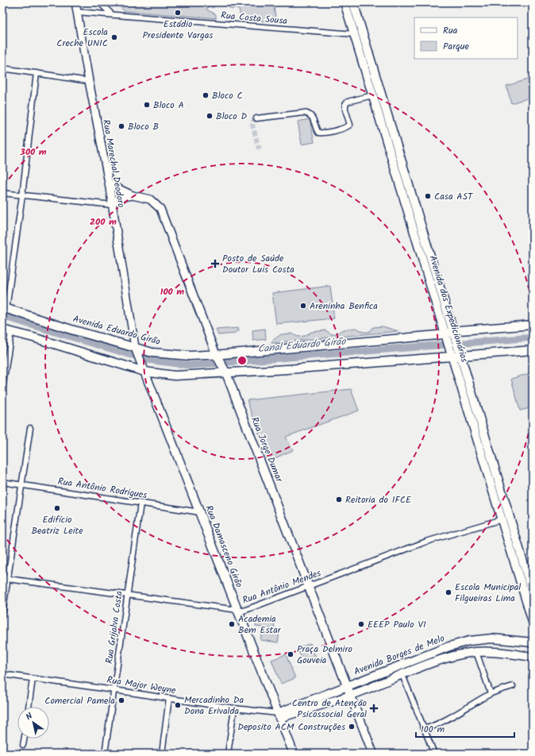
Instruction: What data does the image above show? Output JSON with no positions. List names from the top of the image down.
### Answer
{
  "streets": {
    "main road": [
      "Avenida dos Expedicionários",
      "Avenida Eduardo Girão",
      "Rua Jorge Dumar",
      "Rua Damasceno Girão",
      "Avenida Borges de Melo"
    ],
    "street": [
      "Rua Costa Sousa",
      "Rua Marechal Deodoro",
      "Rua Antônio Rodrigues",
      "Rua Antônio Mendes",
      "Rua Grijalva Costa",
      "Rua Major Weyne"
    ]
  },
  "crossings": [
    ["Rua Costa Sousa", "Rua Marechal Deodoro"],
    ["Rua Costa Sousa", "Avenida dos Expedicionários"],
    ["Rua Marechal Deodoro", "Avenida Eduardo Girão"],
    ["Rua Marechal Deodoro", "Rua Jorge Dumar"],
    ["Rua Marechal Deodoro", "Rua Damasceno Girão"],
    ["Avenida dos Expedicionários", "Avenida Eduardo Girão"],
    ["Avenida dos Expedicionários", "Rua Antônio Mendes"],
    ["Avenida Eduardo Girão", "Rua Jorge Dumar"],
    ["Avenida Eduardo Girão", "Rua Damasceno Girão"],
    ["Rua Jorge Dumar", "Rua Antônio Mendes"],
    ["Rua Jorge Dumar", "Avenida Borges de Melo"],
    ["Rua Antônio Rodrigues", "Rua Damasceno Girão"],
    ["Rua Antônio Rodrigues", "Rua Grijalva Costa"],
    ["Rua Damasceno Girão", "Rua Antônio Mendes"],
    ["Rua Damasceno Girão", "Avenida Borges de Melo"],
    ["Rua Damasceno Girão", "Rua Major Weyne"],
    ["Rua Antônio Mendes", "Rua Grijalva Costa"],
    ["Rua Grijalva Costa", "Rua Major Weyne"],
    ["Avenida Borges de Melo", "Rua Major Weyne"]
  ],
  "water": ["Canal Eduardo Girão"],
  "places": {
    "other": [
      "Estádio Presidente Vargas",
      "Escola Creche UNIC",
      "Bloco C",
      "Bloco A",
      "Bloco D",
      "Bloco B",
      "Casa AST",
      "Areninha Benfica",
      "Reitoria do IFCE",
      "Edifício Beatriz Leite",
      "Escola Municipal Filgueiras Lima",
      "Academia Bem Estar",
      "EEEP Paulo VI",
      "Praça Delmiro Gouveia",
      "Comercial Pamela",
      "Mercadinho Da Dona Erivalda",
      "Deposito ACM Construções"
    ],
    "health": ["Posto de Saúde Doutor Luis Costa", "Centro de Atenção Psicossocial Geral"]
  },
  "legend": ["Rua", "Parque"],
  "scale_bar": "100 m",
  "north": "top left",
  "rings": ["300 m", "200 m", "100 m"]
}
